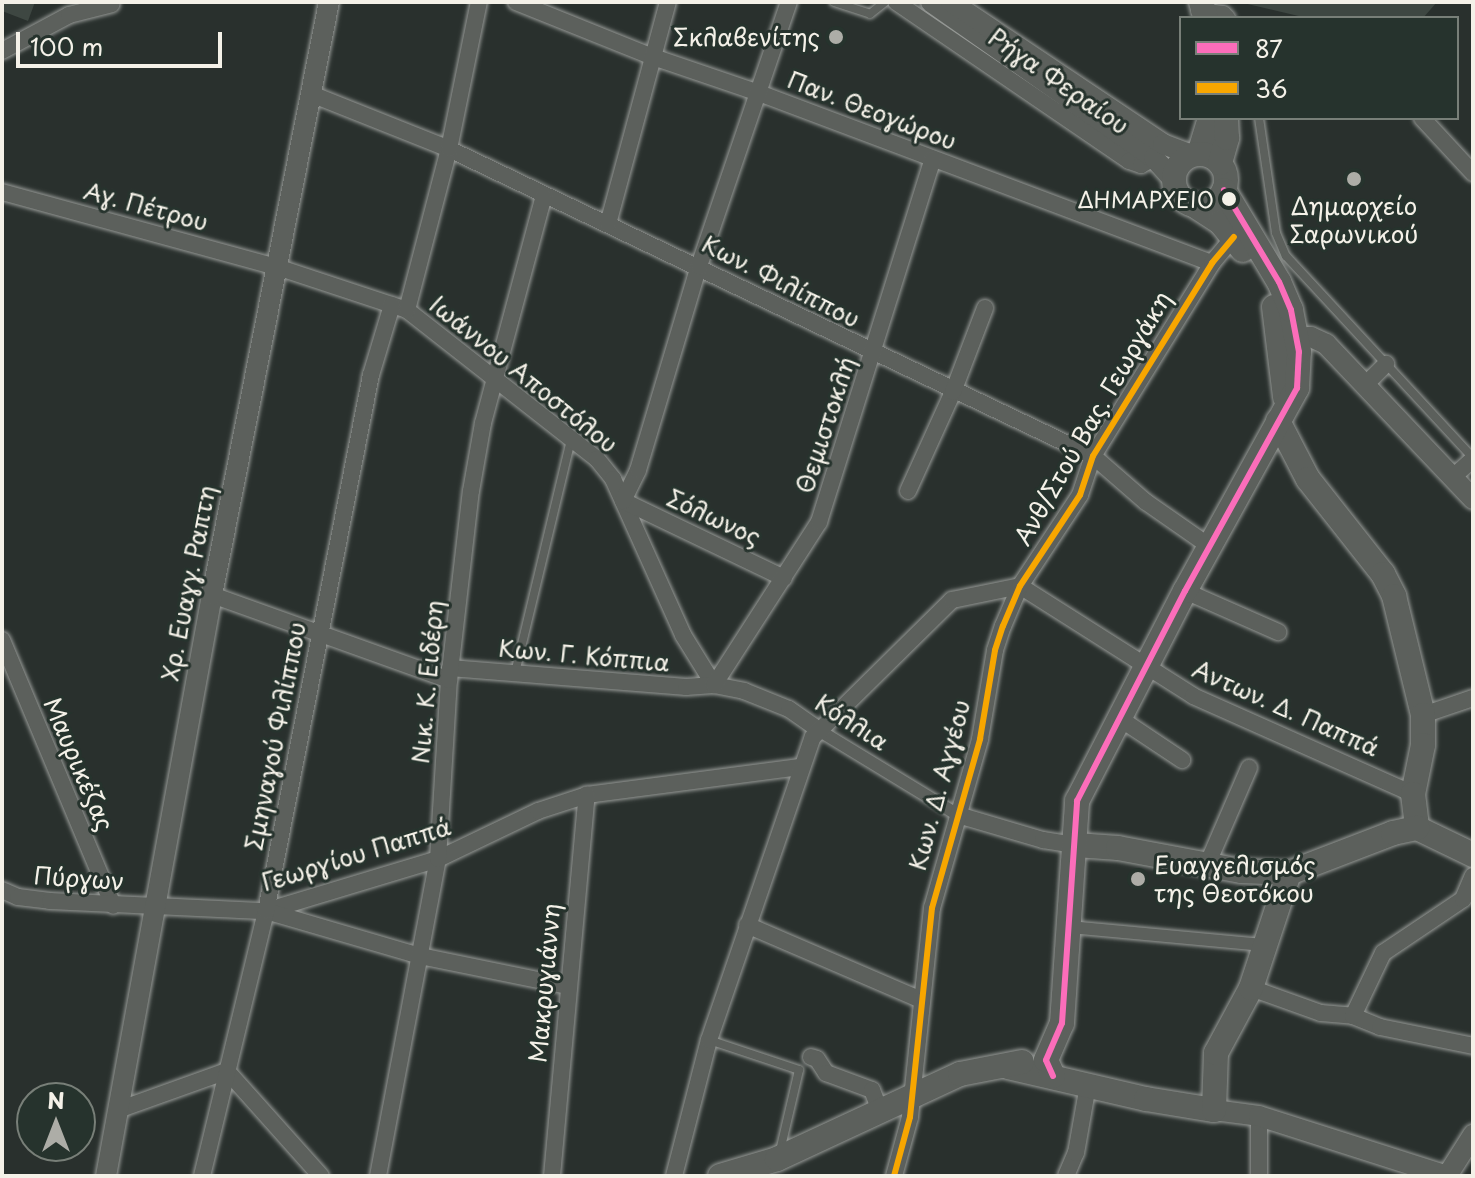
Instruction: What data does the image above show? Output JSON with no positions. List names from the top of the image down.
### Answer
{
  "streets": {
    "street": [
      "Ρήγα Φεραίου",
      "Παν. Θεογώρου",
      "Αγ. Πέτρου",
      "Κων. Φιλίππου",
      "Ιωάννου Αποστόλου",
      "Ανθ/Στού Βας. Γεωργάκη",
      "Θεμιστοκλή",
      "Σόλωνος",
      "Χρ. Ευαγγ. Ραπτη",
      "Κων. Γ. Κόππια",
      "Νικ. Κ. Ειδέρη",
      "Αντων. Δ. Παππά",
      "Κόλλια",
      "Σμηναγού Φιλίππου",
      "Μαυρικέζας",
      "Κων. Δ. Αγγέου",
      "Γεωργίου Παππά",
      "Πύργων",
      "Μακρυγιάννη"
    ]
  },
  "crossings": [
    ["Παν. Θεογώρου", "Ανθ/Στού Βας. Γεωργάκη"],
    ["Παν. Θεογώρου", "Θεμιστοκλή"],
    ["Αγ. Πέτρου", "Ιωάννου Αποστόλου"],
    ["Αγ. Πέτρου", "Χρ. Ευαγγ. Ραπτη"],
    ["Κων. Φιλίππου", "Ανθ/Στού Βας. Γεωργάκη"],
    ["Κων. Φιλίππου", "Θεμιστοκλή"],
    ["Κων. Φιλίππου", "Χρ. Ευαγγ. Ραπτη"],
    ["Κων. Φιλίππου", "Νικ. Κ. Ειδέρη"],
    ["Κων. Φιλίππου", "Σμηναγού Φιλίππου"],
    ["Ιωάννου Αποστόλου", "Θεμιστοκλή"],
    ["Ιωάννου Αποστόλου", "Σόλωνος"],
    ["Ιωάννου Αποστόλου", "Χρ. Ευαγγ. Ραπτη"],
    ["Ιωάννου Αποστόλου", "Κων. Γ. Κόππια"],
    ["Ιωάννου Αποστόλου", "Νικ. Κ. Ειδέρη"],
    ["Ιωάννου Αποστόλου", "Κόλλια"],
    ["Ιωάννου Αποστόλου", "Σμηναγού Φιλίππου"],
    ["Ανθ/Στού Βας. Γεωργάκη", "Αντων. Δ. Παππά"],
    ["Ανθ/Στού Βας. Γεωργάκη", "Κων. Δ. Αγγέου"],
    ["Θεμιστοκλή", "Σόλωνος"],
    ["Θεμιστοκλή", "Κων. Γ. Κόππια"],
    ["Θεμιστοκλή", "Κόλλια"],
    ["Χρ. Ευαγγ. Ραπτη", "Κων. Γ. Κόππια"],
    ["Χρ. Ευαγγ. Ραπτη", "Γεωργίου Παππά"],
    ["Χρ. Ευαγγ. Ραπτη", "Πύργων"],
    ["Κων. Γ. Κόππια", "Νικ. Κ. Ειδέρη"],
    ["Κων. Γ. Κόππια", "Κόλλια"],
    ["Κων. Γ. Κόππια", "Σμηναγού Φιλίππου"],
    ["Νικ. Κ. Ειδέρη", "Γεωργίου Παππά"],
    ["Αντων. Δ. Παππά", "Κων. Δ. Αγγέου"],
    ["Κόλλια", "Κων. Δ. Αγγέου"],
    ["Σμηναγού Φιλίππου", "Γεωργίου Παππά"],
    ["Μαυρικέζας", "Πύργων"],
    ["Γεωργίου Παππά", "Πύργων"],
    ["Γεωργίου Παππά", "Μακρυγιάννη"]
  ],
  "places": [
    "Σκλαβενίτης",
    "Δημαρχείο Σαρωνικού",
    "ΔΗΜΑΡΧΕΙΟ",
    "Ευαγγελισμός της Θεοτόκου"
  ],
  "lines": ["transit line 87", "transit line 36"],
  "legend": ["87", "36"],
  "scale_bar": "100 m",
  "north": "top"
}
